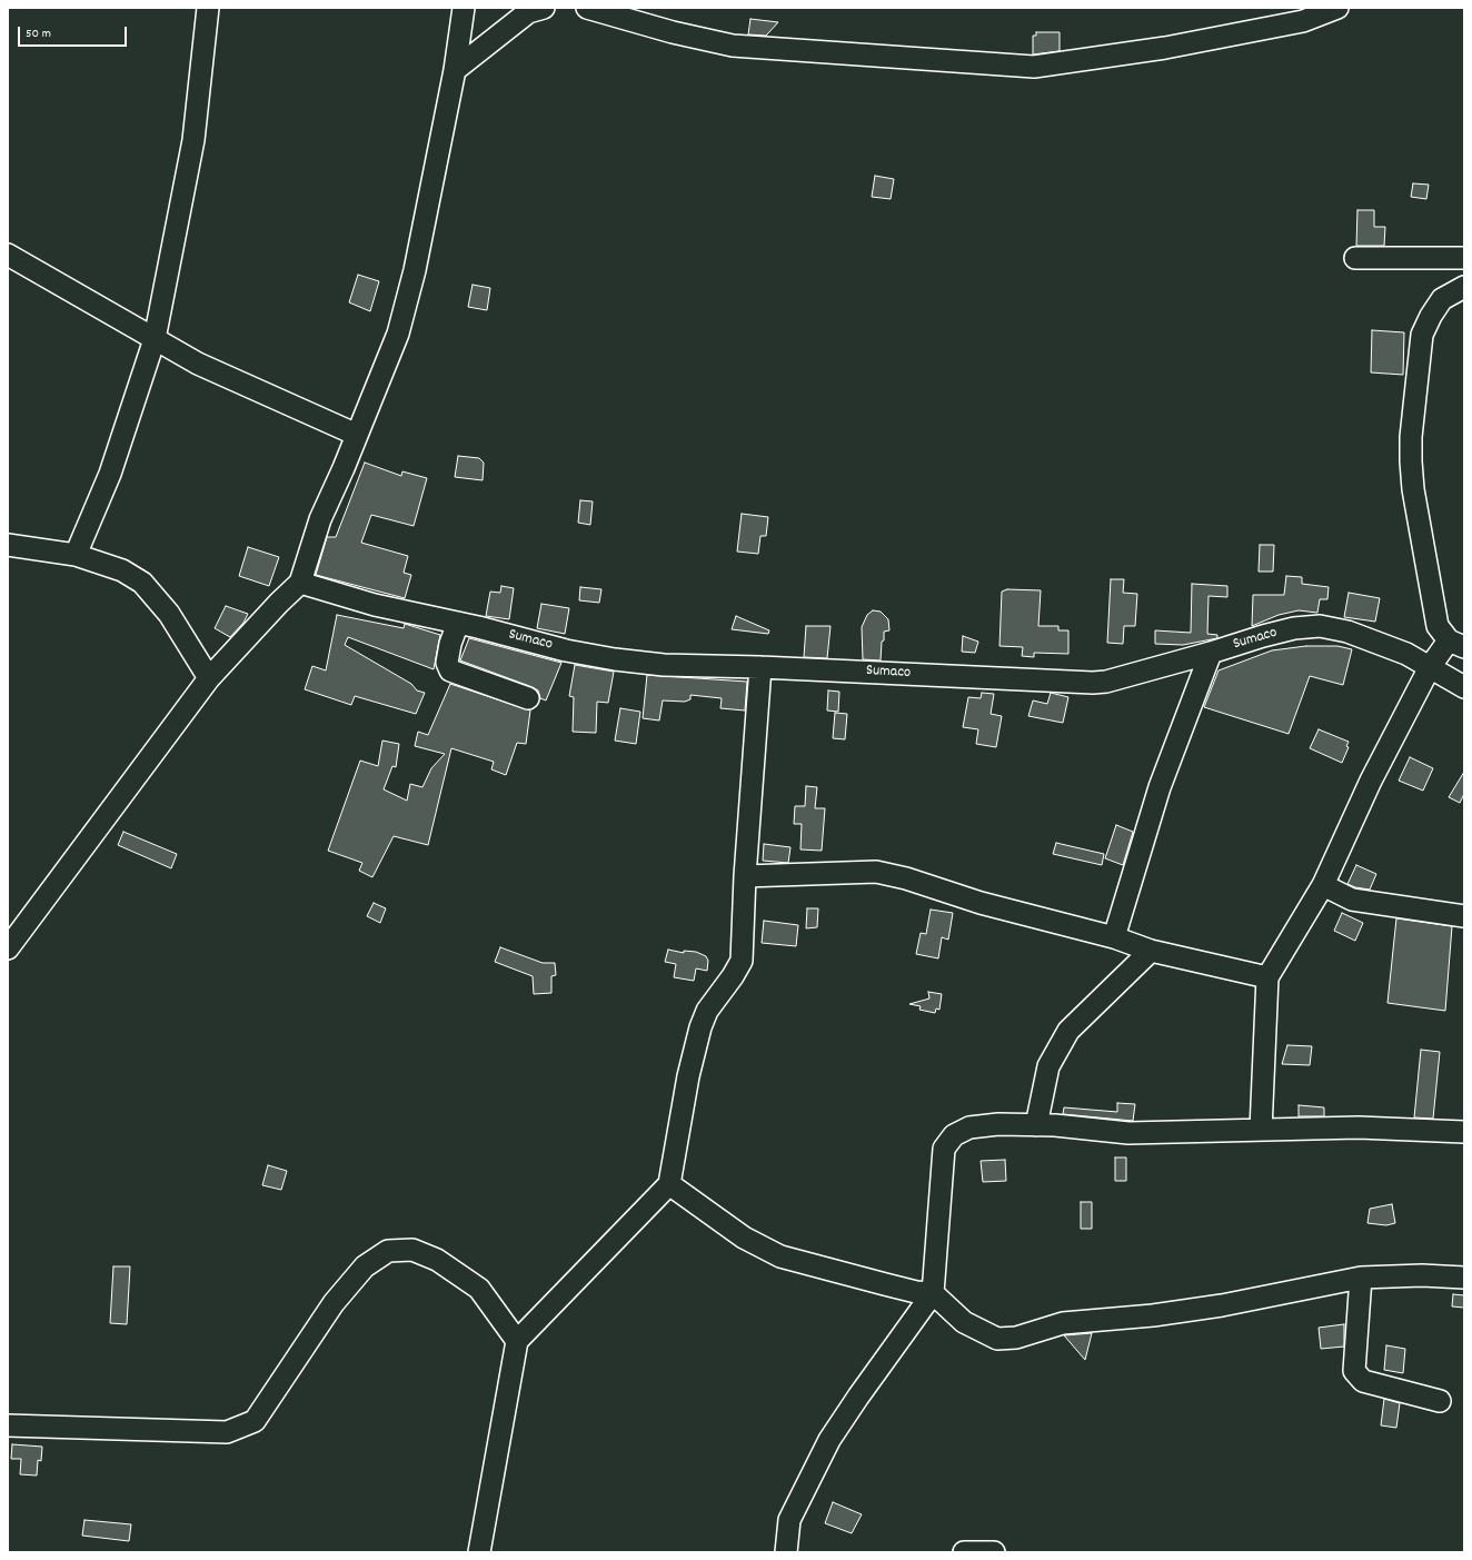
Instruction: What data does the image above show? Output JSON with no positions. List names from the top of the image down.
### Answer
{
  "streets": {
    "street": ["Sumaco"]
  },
  "scale_bar": "50 m"
}
